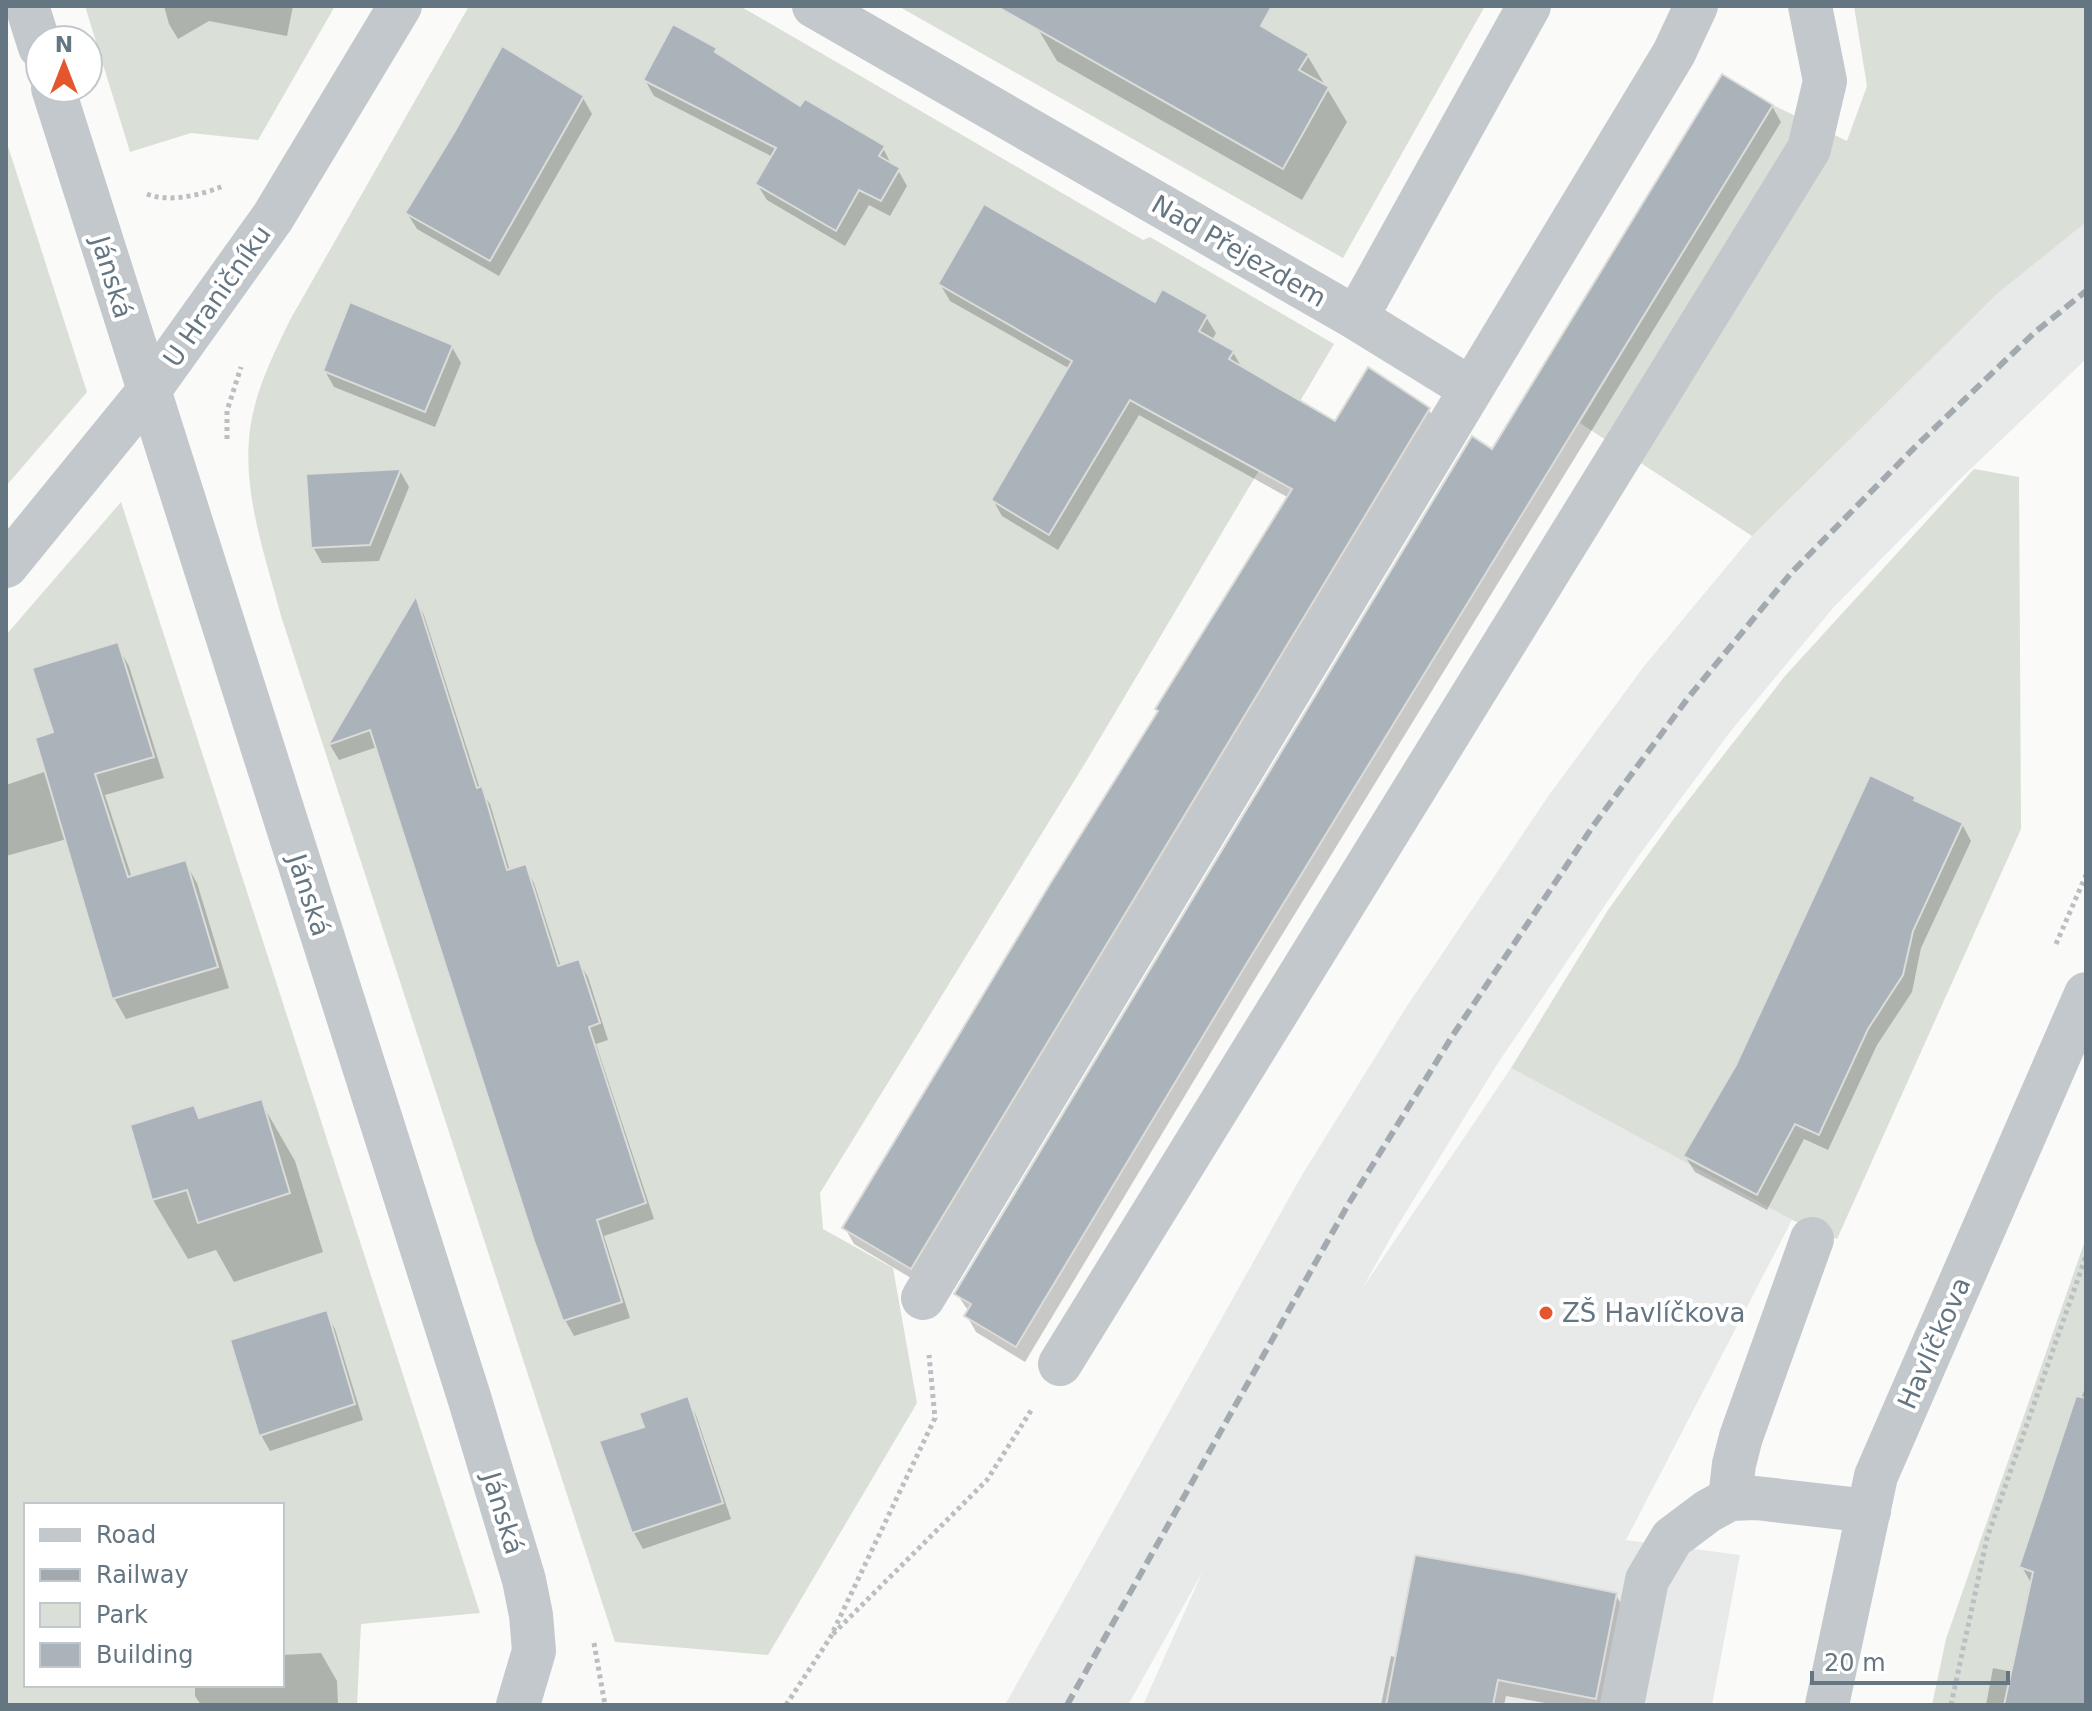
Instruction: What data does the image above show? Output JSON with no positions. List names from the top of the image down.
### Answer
{
  "streets": {
    "street": [
      "Nad Přejezdem",
      "Jánská",
      "U Hraničníku",
      "Havlíčkova"
    ]
  },
  "crossings": [
    ["Jánská", "U Hraničníku"]
  ],
  "places": ["ZŠ Havlíčkova"],
  "legend": [
    "Road",
    "Railway",
    "Park",
    "Building"
  ],
  "scale_bar": "20 m",
  "north": "top"
}
